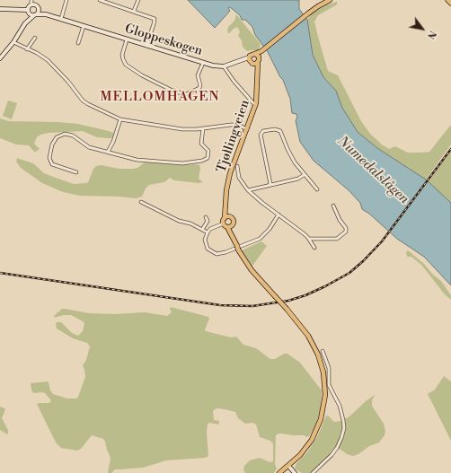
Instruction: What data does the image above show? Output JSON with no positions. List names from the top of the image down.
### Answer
{
  "streets": {
    "main road": ["Gloppeskogen", "Tjøllingveien"]
  },
  "crossings": [
    ["Gloppeskogen", "Tjøllingveien"]
  ],
  "districts": ["MELLOMHAGEN"],
  "water": ["Numedalslågen"],
  "north": "bottom right"
}
